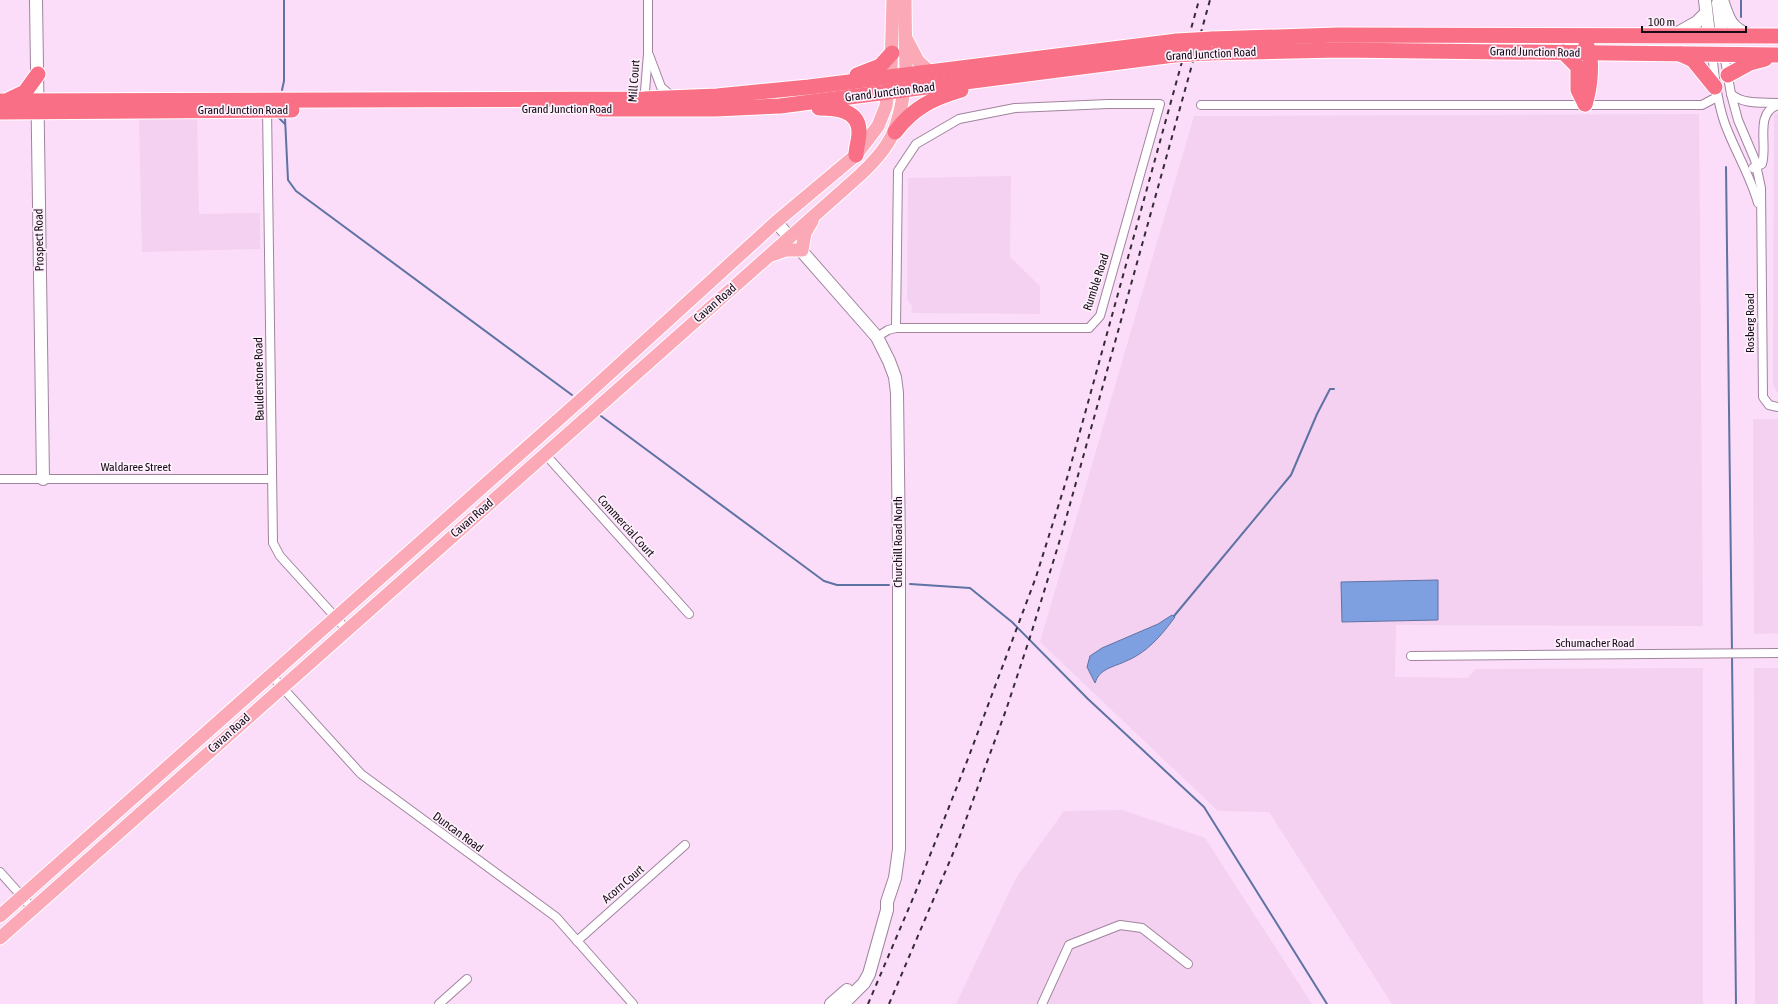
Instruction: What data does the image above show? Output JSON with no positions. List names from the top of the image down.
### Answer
{
  "streets": {
    "highway": ["Grand Junction Road", "Cavan Road"],
    "street": [
      "Mill Court",
      "Prospect Road",
      "Rumble Road",
      "Rosberg Road",
      "Baulderstone Road",
      "Waldaree Street",
      "Commercial Court",
      "Churchill Road North",
      "Schumacher Road",
      "Duncan Road",
      "Acorn Court"
    ]
  },
  "crossings": [
    ["Grand Junction Road", "Mill Court"],
    ["Grand Junction Road", "Prospect Road"],
    ["Grand Junction Road", "Cavan Road"],
    ["Grand Junction Road", "Rosberg Road"],
    ["Grand Junction Road", "Baulderstone Road"],
    ["Prospect Road", "Waldaree Street"],
    ["Rumble Road", "Churchill Road North"],
    ["Cavan Road", "Baulderstone Road"],
    ["Cavan Road", "Commercial Court"],
    ["Cavan Road", "Churchill Road North"],
    ["Cavan Road", "Duncan Road"],
    ["Baulderstone Road", "Waldaree Street"],
    ["Duncan Road", "Acorn Court"]
  ],
  "scale_bar": "100 m"
}
